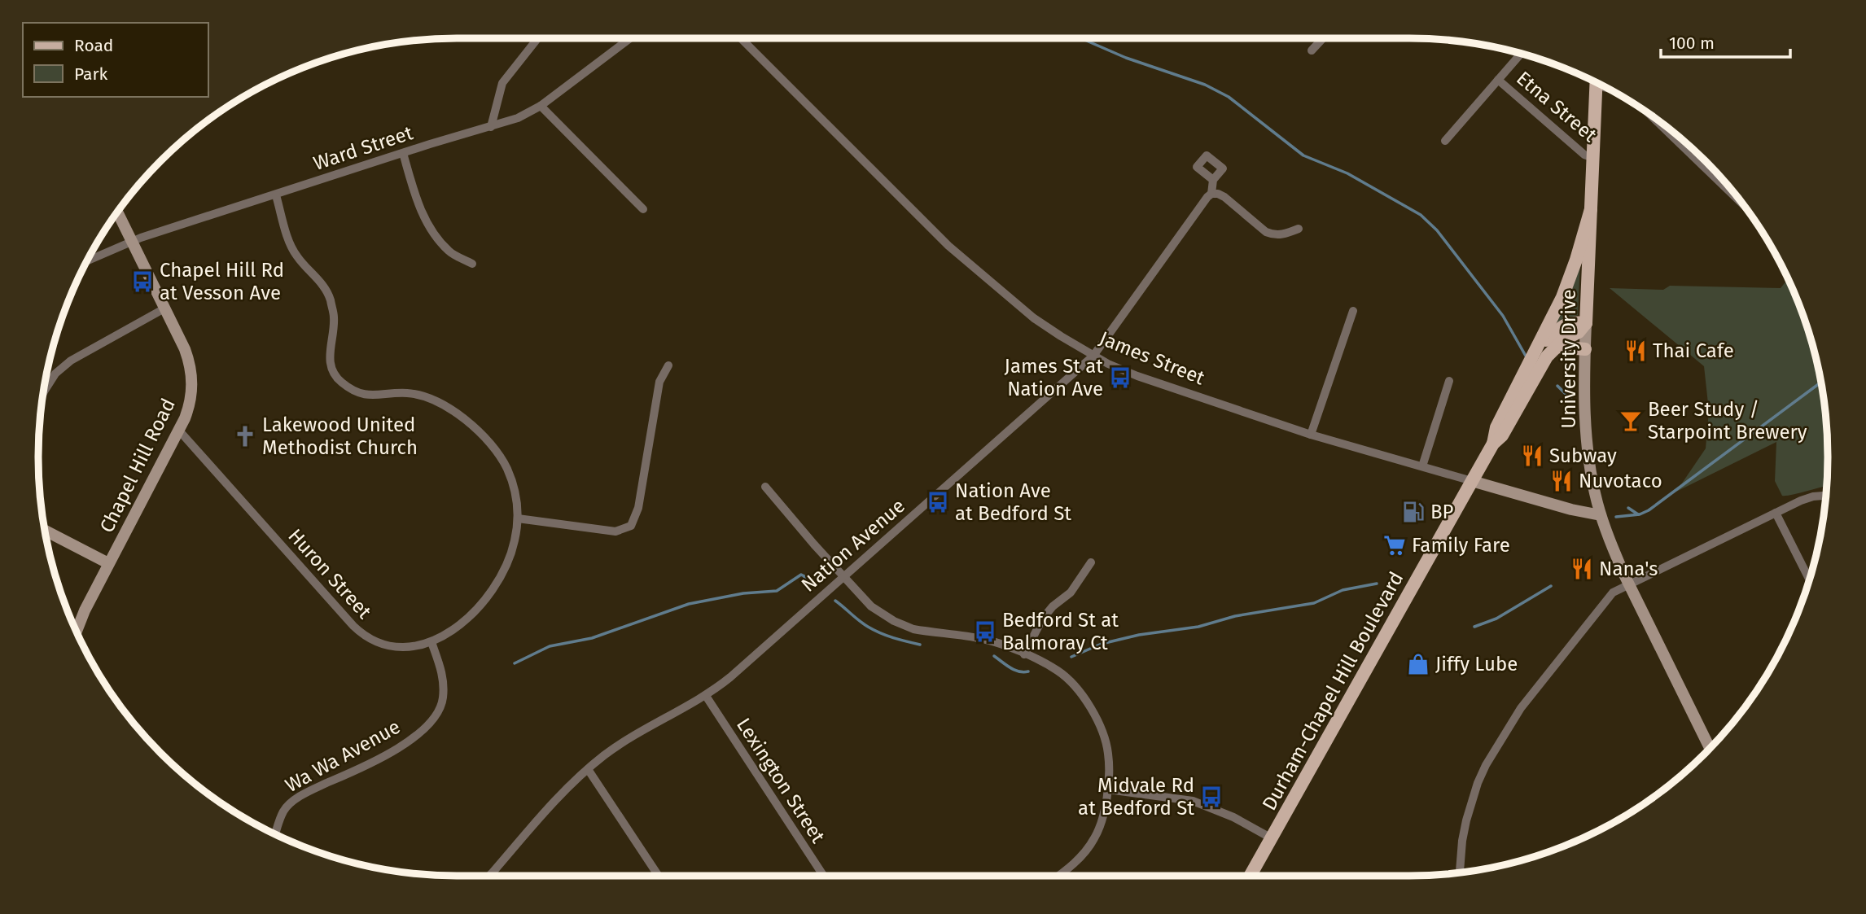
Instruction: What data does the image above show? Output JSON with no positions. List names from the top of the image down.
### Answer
{
  "streets": {
    "main road": ["University Drive", "Durham-Chapel Hill Boulevard"],
    "street": [
      "Etna Street",
      "Ward Street",
      "James Street",
      "Chapel Hill Road",
      "Nation Avenue",
      "Huron Street",
      "Wa Wa Avenue",
      "Lexington Street"
    ]
  },
  "crossings": [
    ["Etna Street", "University Drive"],
    ["Ward Street", "Chapel Hill Road"],
    ["Ward Street", "Huron Street"],
    ["James Street", "University Drive"],
    ["James Street", "Nation Avenue"],
    ["James Street", "Durham-Chapel Hill Boulevard"],
    ["University Drive", "Durham-Chapel Hill Boulevard"],
    ["Chapel Hill Road", "Huron Street"],
    ["Nation Avenue", "Lexington Street"],
    ["Huron Street", "Wa Wa Avenue"]
  ],
  "places": {
    "bus stop": [
      "Chapel Hill Rd at Vesson Ave",
      "James St at Nation Ave",
      "Nation Ave at Bedford St",
      "Bedford St at Balmoray Ct",
      "Midvale Rd at Bedford St"
    ],
    "restaurant": [
      "Thai Cafe",
      "Subway",
      "Nuvotaco",
      "Nana's"
    ],
    "bar": ["Beer Study / Starpoint Brewery"],
    "church": ["Lakewood United Methodist Church"],
    "fuel station": ["BP"],
    "supermarket": ["Family Fare"],
    "shop": ["Jiffy Lube"]
  },
  "legend": ["Road", "Park"],
  "scale_bar": "100 m"
}
